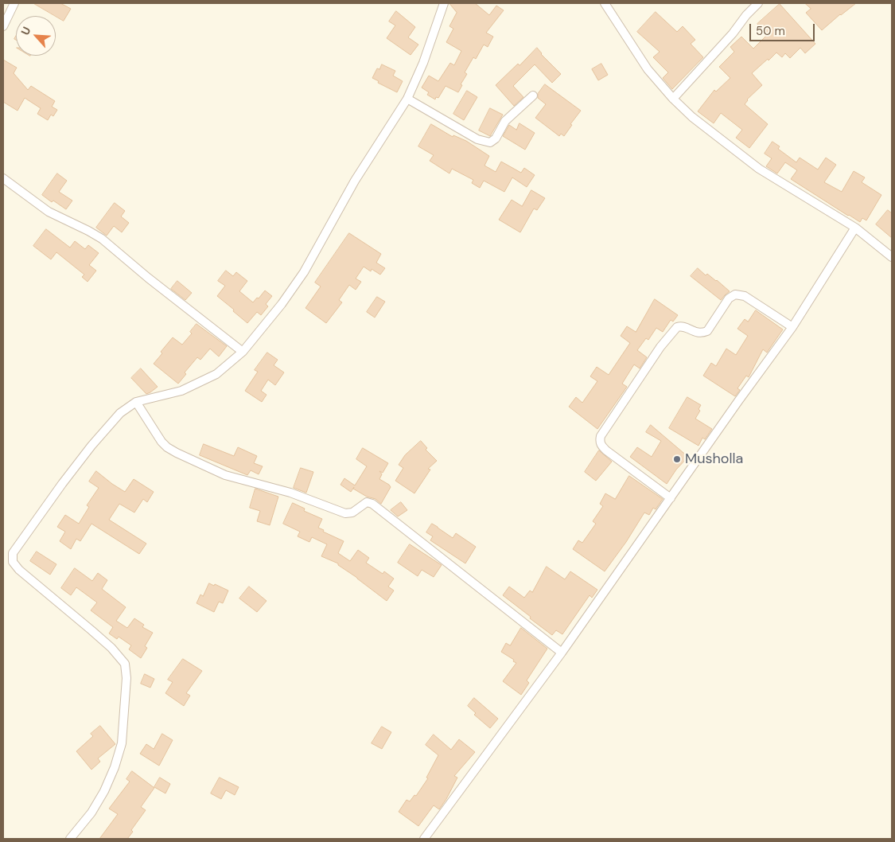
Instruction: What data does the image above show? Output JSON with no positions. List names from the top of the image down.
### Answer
{
  "places": ["Musholla"],
  "scale_bar": "50 m",
  "north": "top left"
}
